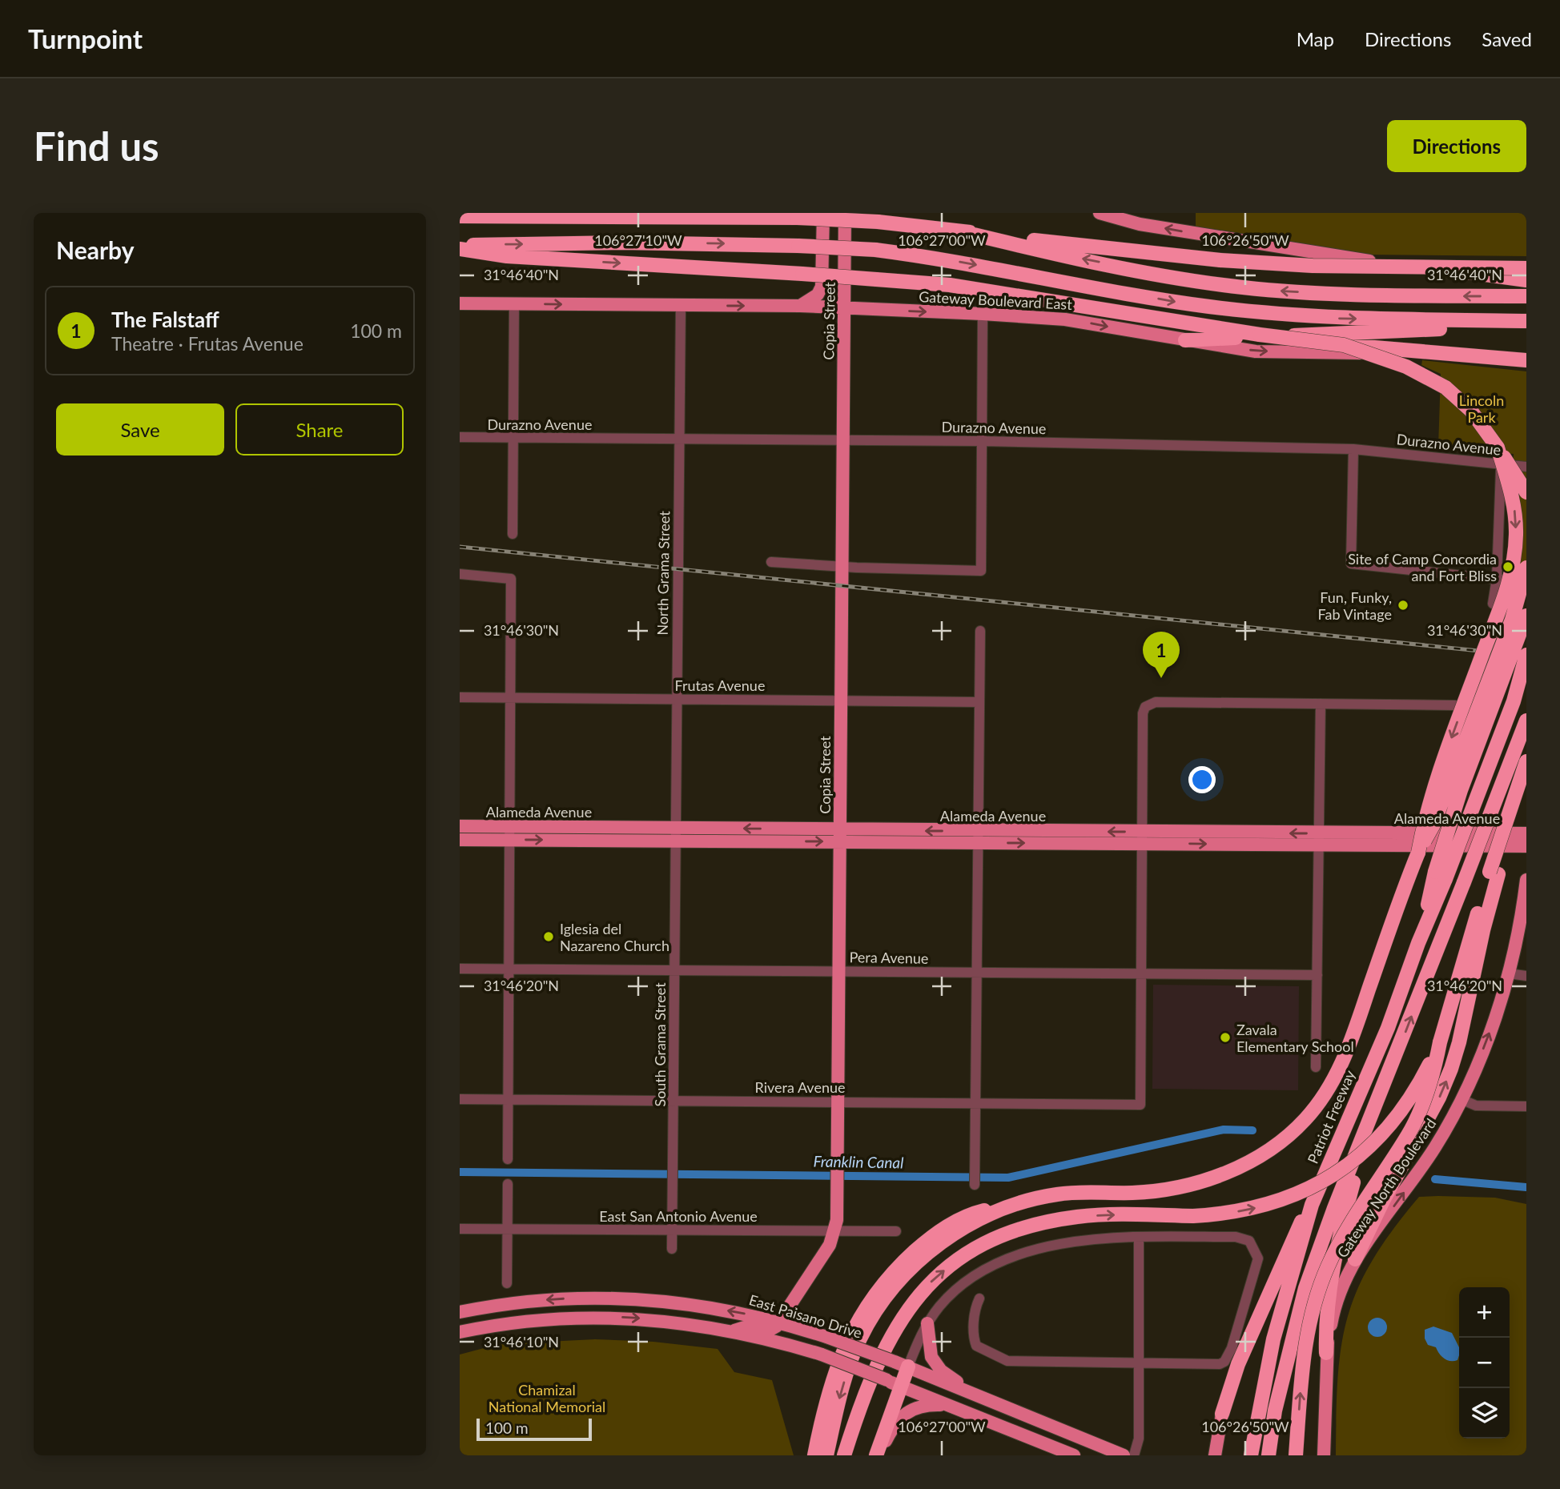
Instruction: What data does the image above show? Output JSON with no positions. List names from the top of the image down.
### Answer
{
  "streets": {
    "highway": ["Patriot Freeway"],
    "main road": [
      "Gateway Boulevard East",
      "Copia Street",
      "Alameda Avenue",
      "Gateway North Boulevard",
      "East Paisano Drive"
    ],
    "street": [
      "Durazno Avenue",
      "North Grama Street",
      "Frutas Avenue",
      "Pera Avenue",
      "South Grama Street",
      "Rivera Avenue",
      "East San Antonio Avenue"
    ]
  },
  "crossings": [
    ["Gateway Boulevard East", "Copia Street"],
    ["Gateway Boulevard East", "North Grama Street"],
    ["Copia Street", "Durazno Avenue"],
    ["Copia Street", "Frutas Avenue"],
    ["Copia Street", "Alameda Avenue"],
    ["Copia Street", "Pera Avenue"],
    ["Copia Street", "Rivera Avenue"],
    ["Copia Street", "East San Antonio Avenue"],
    ["Copia Street", "East Paisano Drive"],
    ["Durazno Avenue", "North Grama Street"],
    ["North Grama Street", "Frutas Avenue"],
    ["North Grama Street", "Alameda Avenue"],
    ["North Grama Street", "South Grama Street"],
    ["Alameda Avenue", "South Grama Street"],
    ["Pera Avenue", "South Grama Street"],
    ["Pera Avenue", "Rivera Avenue"],
    ["South Grama Street", "Rivera Avenue"],
    ["South Grama Street", "East San Antonio Avenue"]
  ],
  "one_way": ["Gateway North Boulevard"],
  "water": ["Franklin Canal"],
  "parks": ["Lincoln Park", "Chamizal National Memorial"],
  "places": [
    "Site of Camp Concordia and Fort Bliss",
    "Fun, Funky, Fab Vintage",
    "Iglesia del Nazareno Church",
    "Zavala Elementary School"
  ],
  "scale_bar": "100 m",
  "page": {
    "header": "Turnpoint",
    "nav": ["Map", "Directions", "Saved"],
    "buttons": [
      "Directions",
      ["Save", "Share"]
    ],
    "title": "Find us",
    "heading": "Nearby",
    "list": [
      {
        "mark": "1",
        "name": "The Falstaff",
        "note": "Theatre · Frutas Avenue",
        "value": "100 m"
      }
    ],
    "pins": "1",
    "map_buttons": ["+", "−"],
    "scale": "100 m"
  },
  "coordinates": [
    "106°27'10\"W",
    "106°27'00\"W",
    "106°26'50\"W",
    "31°46'40\"N",
    "31°46'30\"N",
    "31°46'20\"N",
    "31°46'10\"N"
  ]
}
